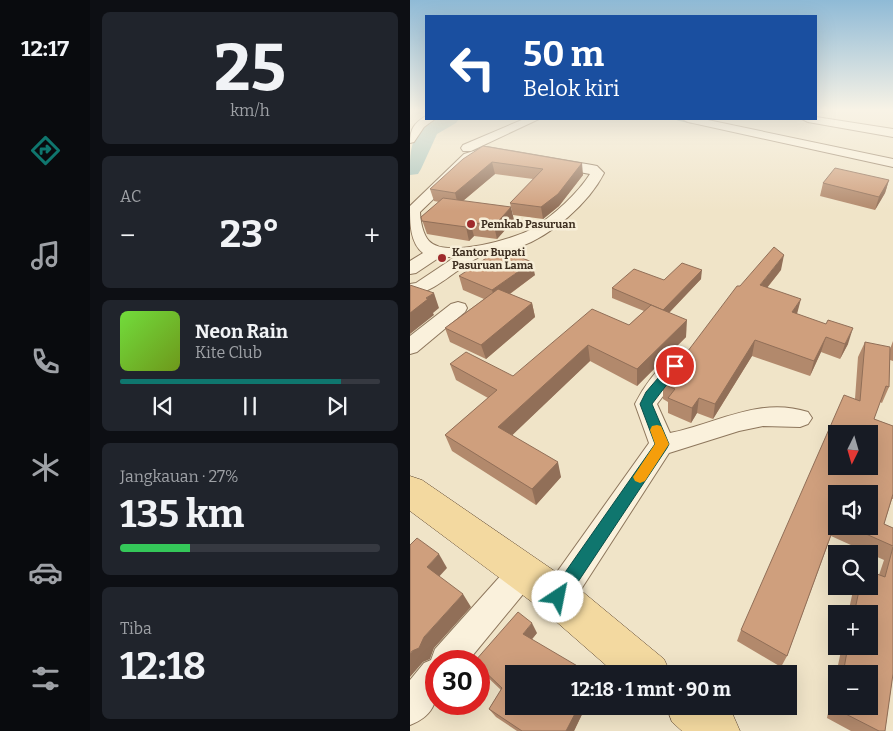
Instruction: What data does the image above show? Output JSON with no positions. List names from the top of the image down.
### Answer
{
  "places": ["Pemkab Pasuruan", "Kantor Bupati Pasuruan Lama"],
  "north": "bottom",
  "page": {
    "tabs": "12:17",
    "tile": [
      ["25", "km/h"],
      "AC",
      ["Jangkauan · 27%", "135 km"],
      ["Tiba", "12:18"]
    ],
    "turn": ["50 m", "Belok kiri"],
    "heat": ["−", "23°", "+"],
    "song": ["Neon Rain", "Kite Club"],
    "map_buttons": ["+", "−"],
    "limit": "30",
    "trip": "12:18 · 1 mnt · 90 m"
  }
}
